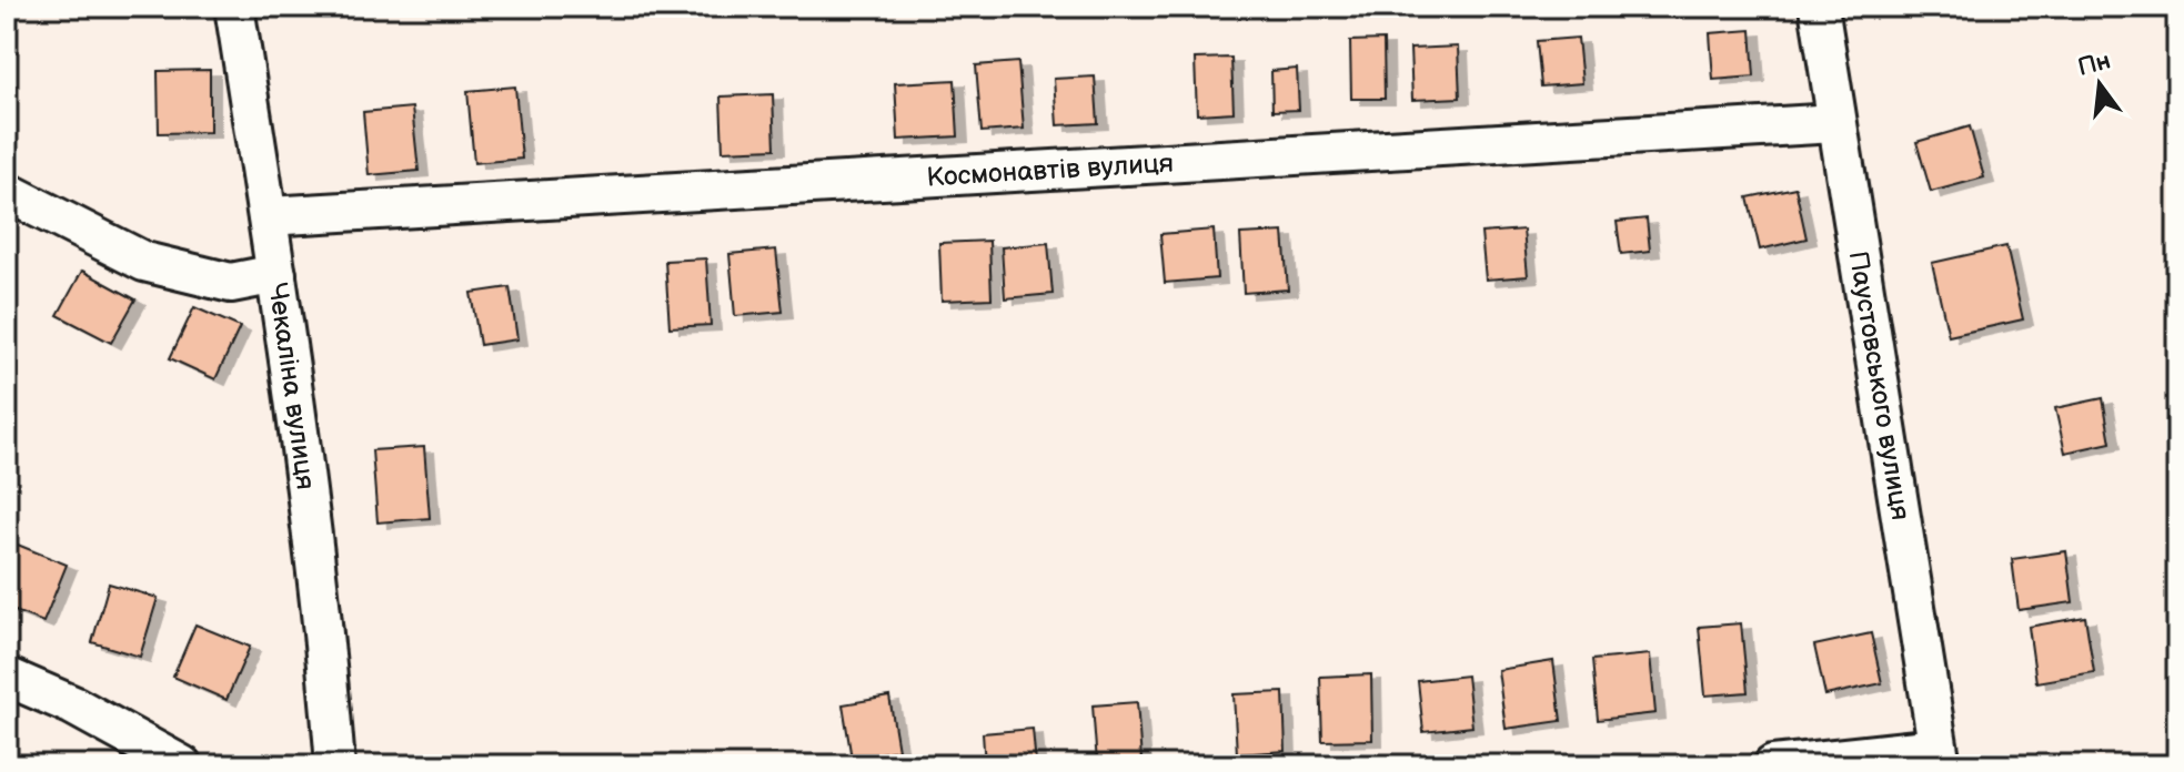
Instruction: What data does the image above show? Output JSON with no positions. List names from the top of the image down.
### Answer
{
  "streets": {
    "street": ["Космонавтів вулиця", "Чекаліна вулиця", "Паустовського вулиця"]
  },
  "crossings": [
    ["Космонавтів вулиця", "Чекаліна вулиця"],
    ["Космонавтів вулиця", "Паустовського вулиця"]
  ],
  "north": "top"
}
